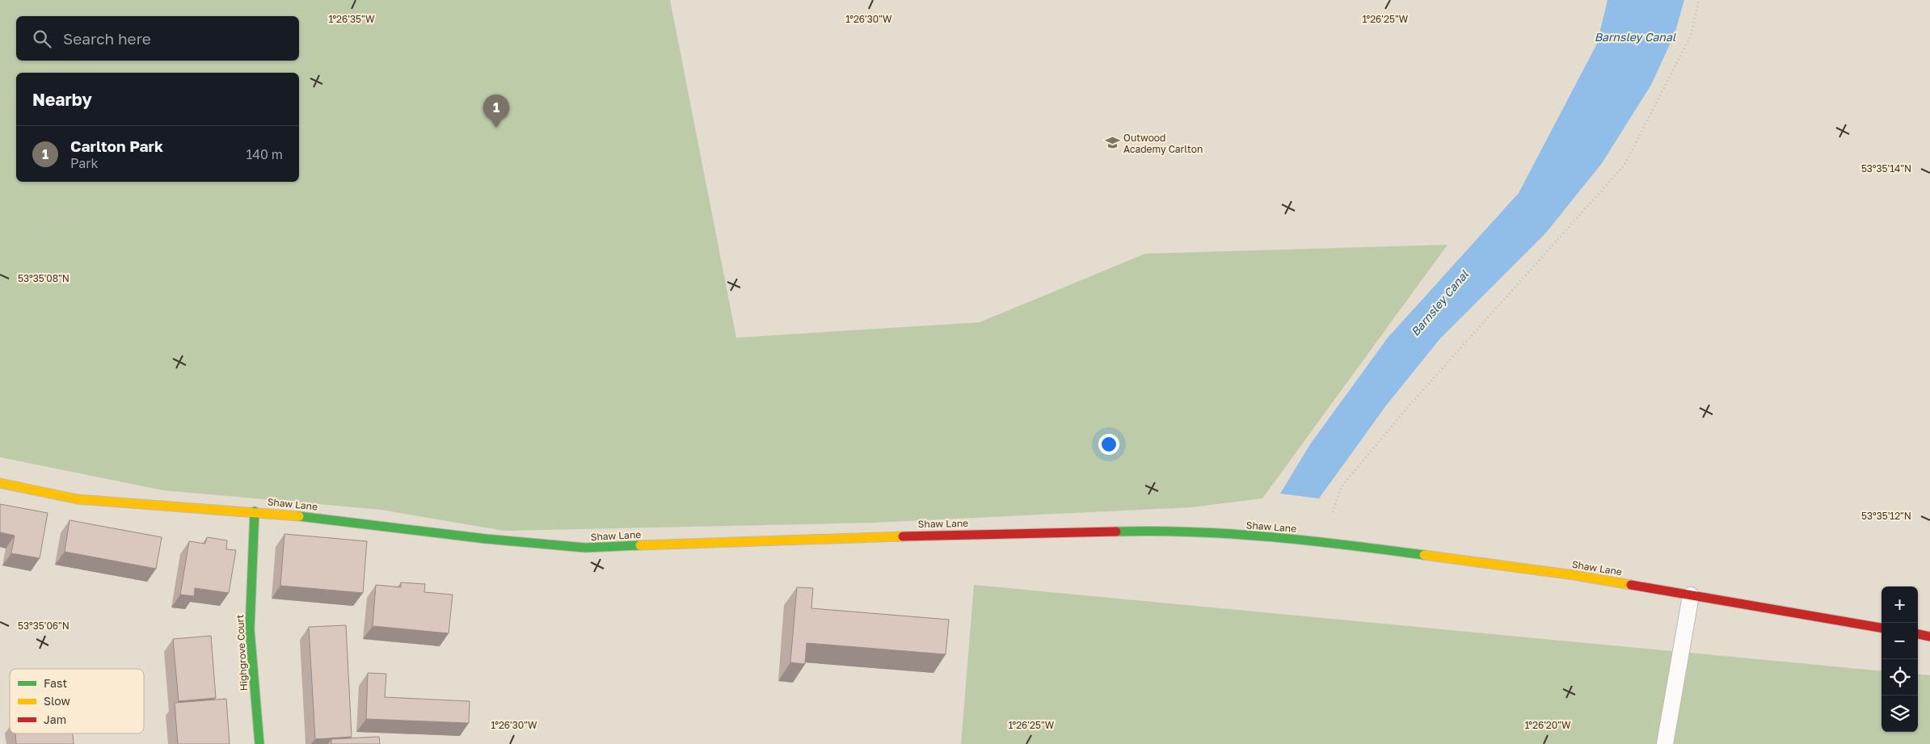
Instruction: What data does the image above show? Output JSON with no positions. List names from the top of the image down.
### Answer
{
  "streets": {
    "street": ["Shaw Lane", "Highgrove Court"]
  },
  "crossings": [
    ["Shaw Lane", "Highgrove Court"]
  ],
  "water": ["Barnsley Canal"],
  "places": {
    "school or university": ["Outwood Academy Carlton"]
  },
  "legend": ["Fast", "Slow", "Jam"],
  "page": {
    "search": "Search here",
    "heading": "Nearby",
    "pins": "1",
    "list": [
      {
        "mark": "1",
        "name": "Carlton Park",
        "note": "Park",
        "value": "140 m"
      }
    ],
    "map_buttons": ["+", "−"]
  },
  "coordinates": [
    "1°26'35\"W",
    "1°26'30\"W",
    "1°26'25\"W",
    "53°35'14\"N",
    "53°35'08\"N",
    "53°35'12\"N",
    "53°35'06\"N",
    "1°26'20\"W"
  ]
}
